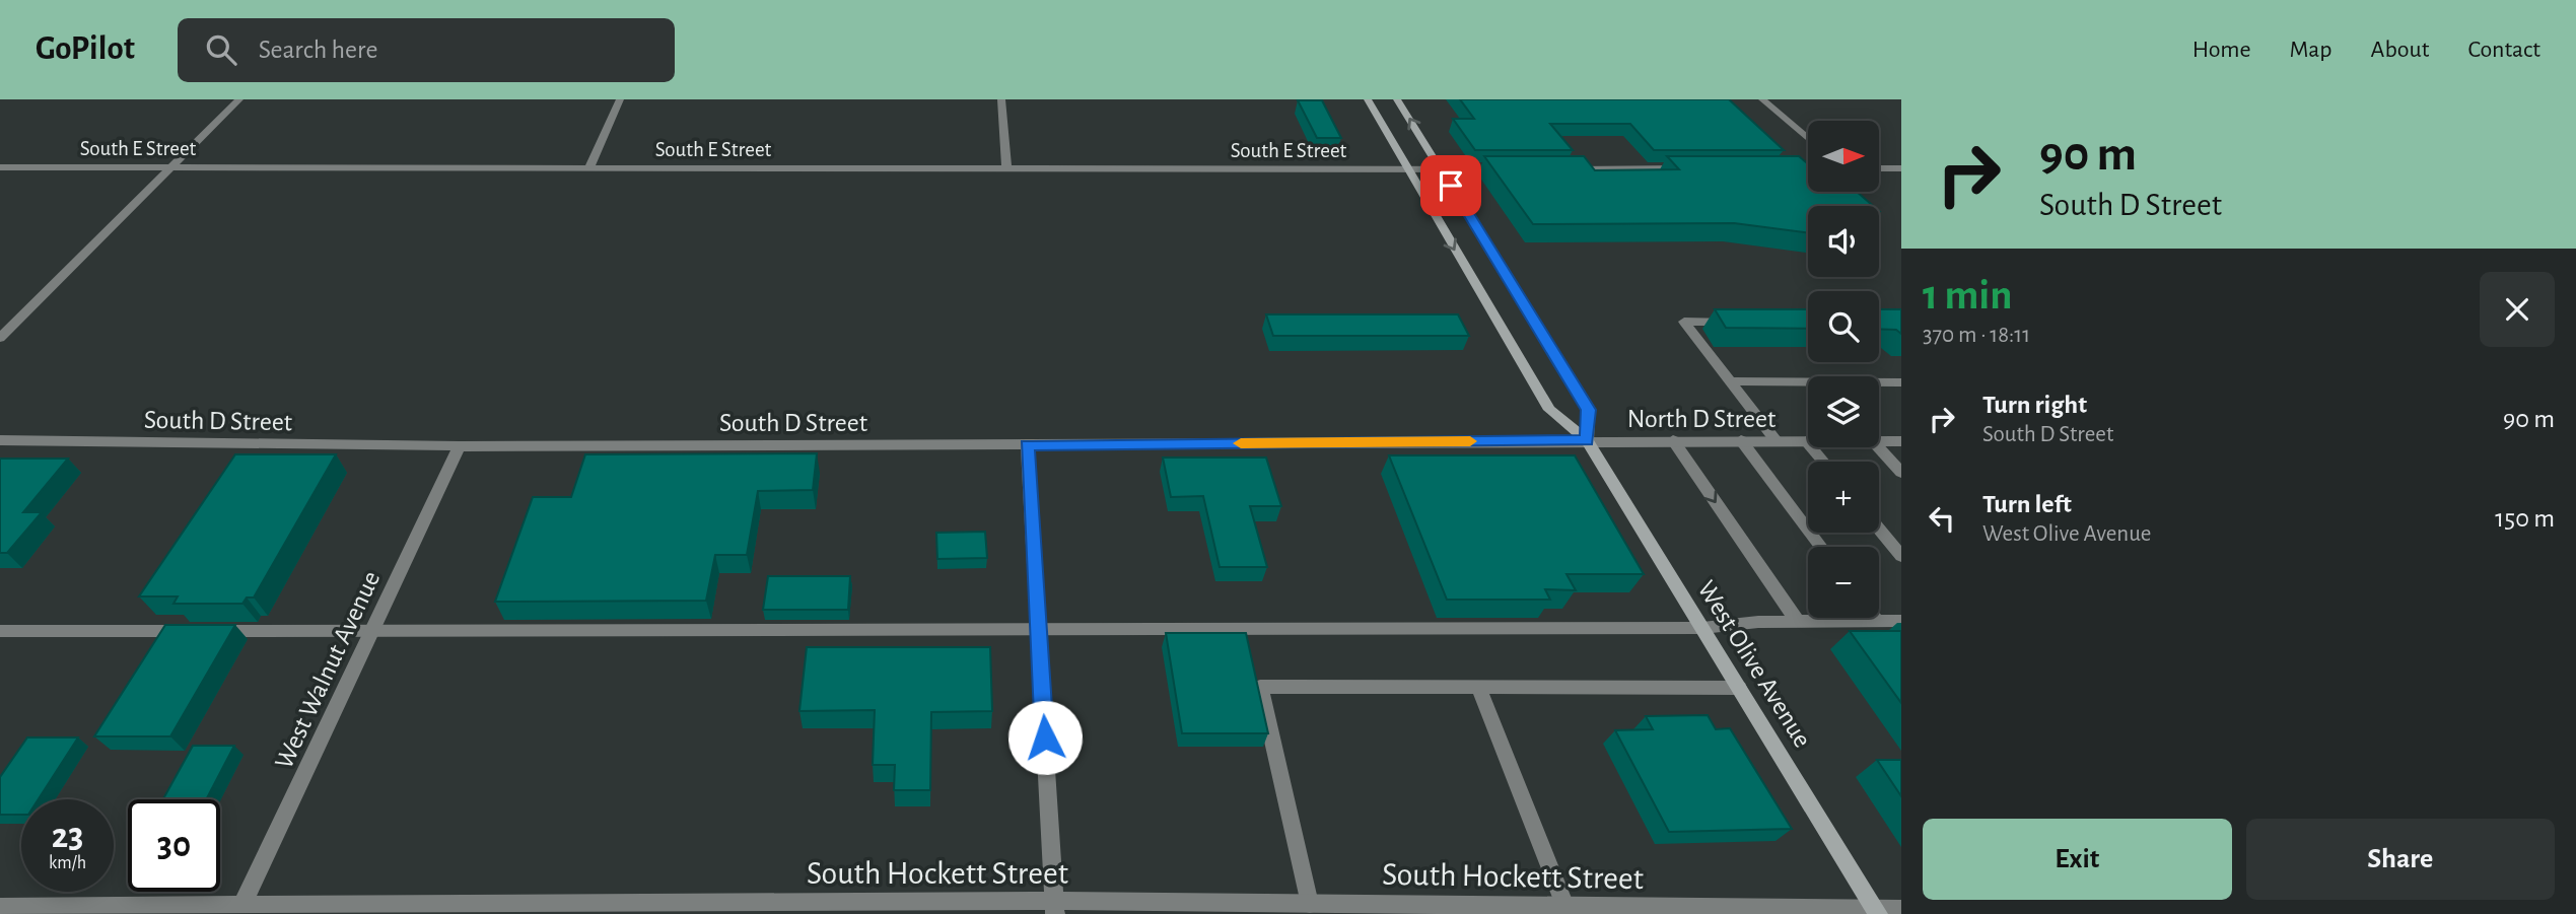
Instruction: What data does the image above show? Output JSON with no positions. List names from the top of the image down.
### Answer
{
  "streets": {
    "main road": ["West Olive Avenue"],
    "street": [
      "South E Street",
      "North D Street",
      "South D Street",
      "West Walnut Avenue",
      "South Hockett Street"
    ]
  },
  "crossings": [
    ["South E Street", "West Olive Avenue"],
    ["North D Street", "South D Street"],
    ["North D Street", "West Olive Avenue"],
    ["South D Street", "West Olive Avenue"],
    ["South D Street", "West Walnut Avenue"],
    ["West Olive Avenue", "South Hockett Street"],
    ["West Walnut Avenue", "South Hockett Street"]
  ],
  "north": "right",
  "page": {
    "header": "GoPilot",
    "search": "Search here",
    "nav": [
      "Home",
      "Map",
      "About",
      "Contact"
    ],
    "turn": ["90 m", "South D Street"],
    "map_buttons": ["+", "−"],
    "heading": ["1 min", "370 m · 18:11"],
    "list": [
      {
        "name": "Turn right",
        "note": "South D Street",
        "value": "90 m"
      },
      {
        "name": "Turn left",
        "note": "West Olive Avenue",
        "value": "150 m"
      }
    ],
    "speed": "23 km/h",
    "limit": "30",
    "buttons": ["Exit", "Share"]
  }
}
